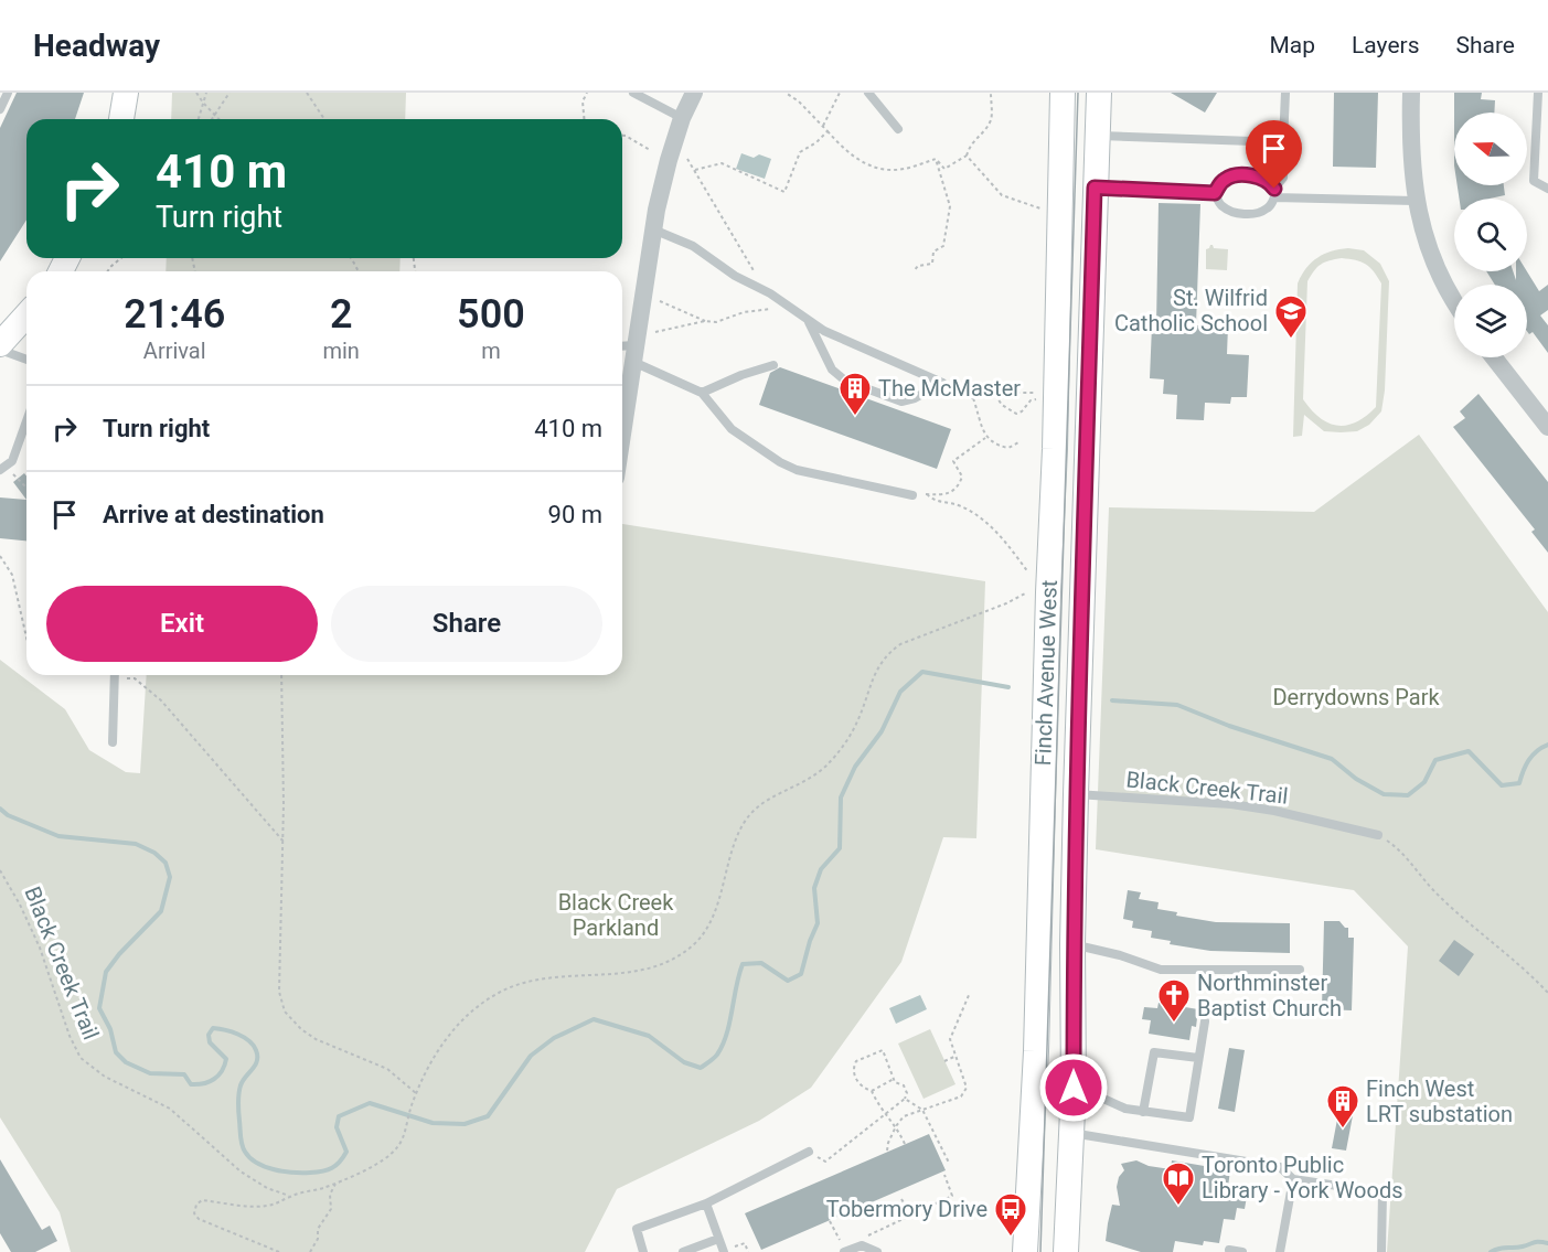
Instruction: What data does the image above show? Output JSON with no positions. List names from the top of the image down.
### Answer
{
  "streets": {
    "main road": ["Finch Avenue West"],
    "lane": ["Black Creek Trail"]
  },
  "crossings": [
    ["Finch Avenue West", "Black Creek Trail"]
  ],
  "parks": ["Derrydowns Park", "Black Creek Parkland"],
  "places": {
    "school or university": ["St. Wilfrid Catholic School"],
    "building": ["The McMaster", "Finch West LRT substation"],
    "church": ["Northminster Baptist Church"],
    "library": ["Toronto Public Library - York Woods"],
    "bus stop": ["Tobermory Drive"]
  },
  "north": "left",
  "page": {
    "header": "Headway",
    "nav": ["Map", "Layers", "Share"],
    "turn": ["410 m", "Turn right"],
    "eta": [
      "21:46",
      "Arrival",
      "2",
      "min",
      "500",
      "m"
    ],
    "list": [
      {
        "name": "Turn right",
        "value": "410 m"
      },
      {
        "name": "Arrive at destination",
        "value": "90 m"
      }
    ],
    "buttons": ["Exit", "Share"]
  }
}
